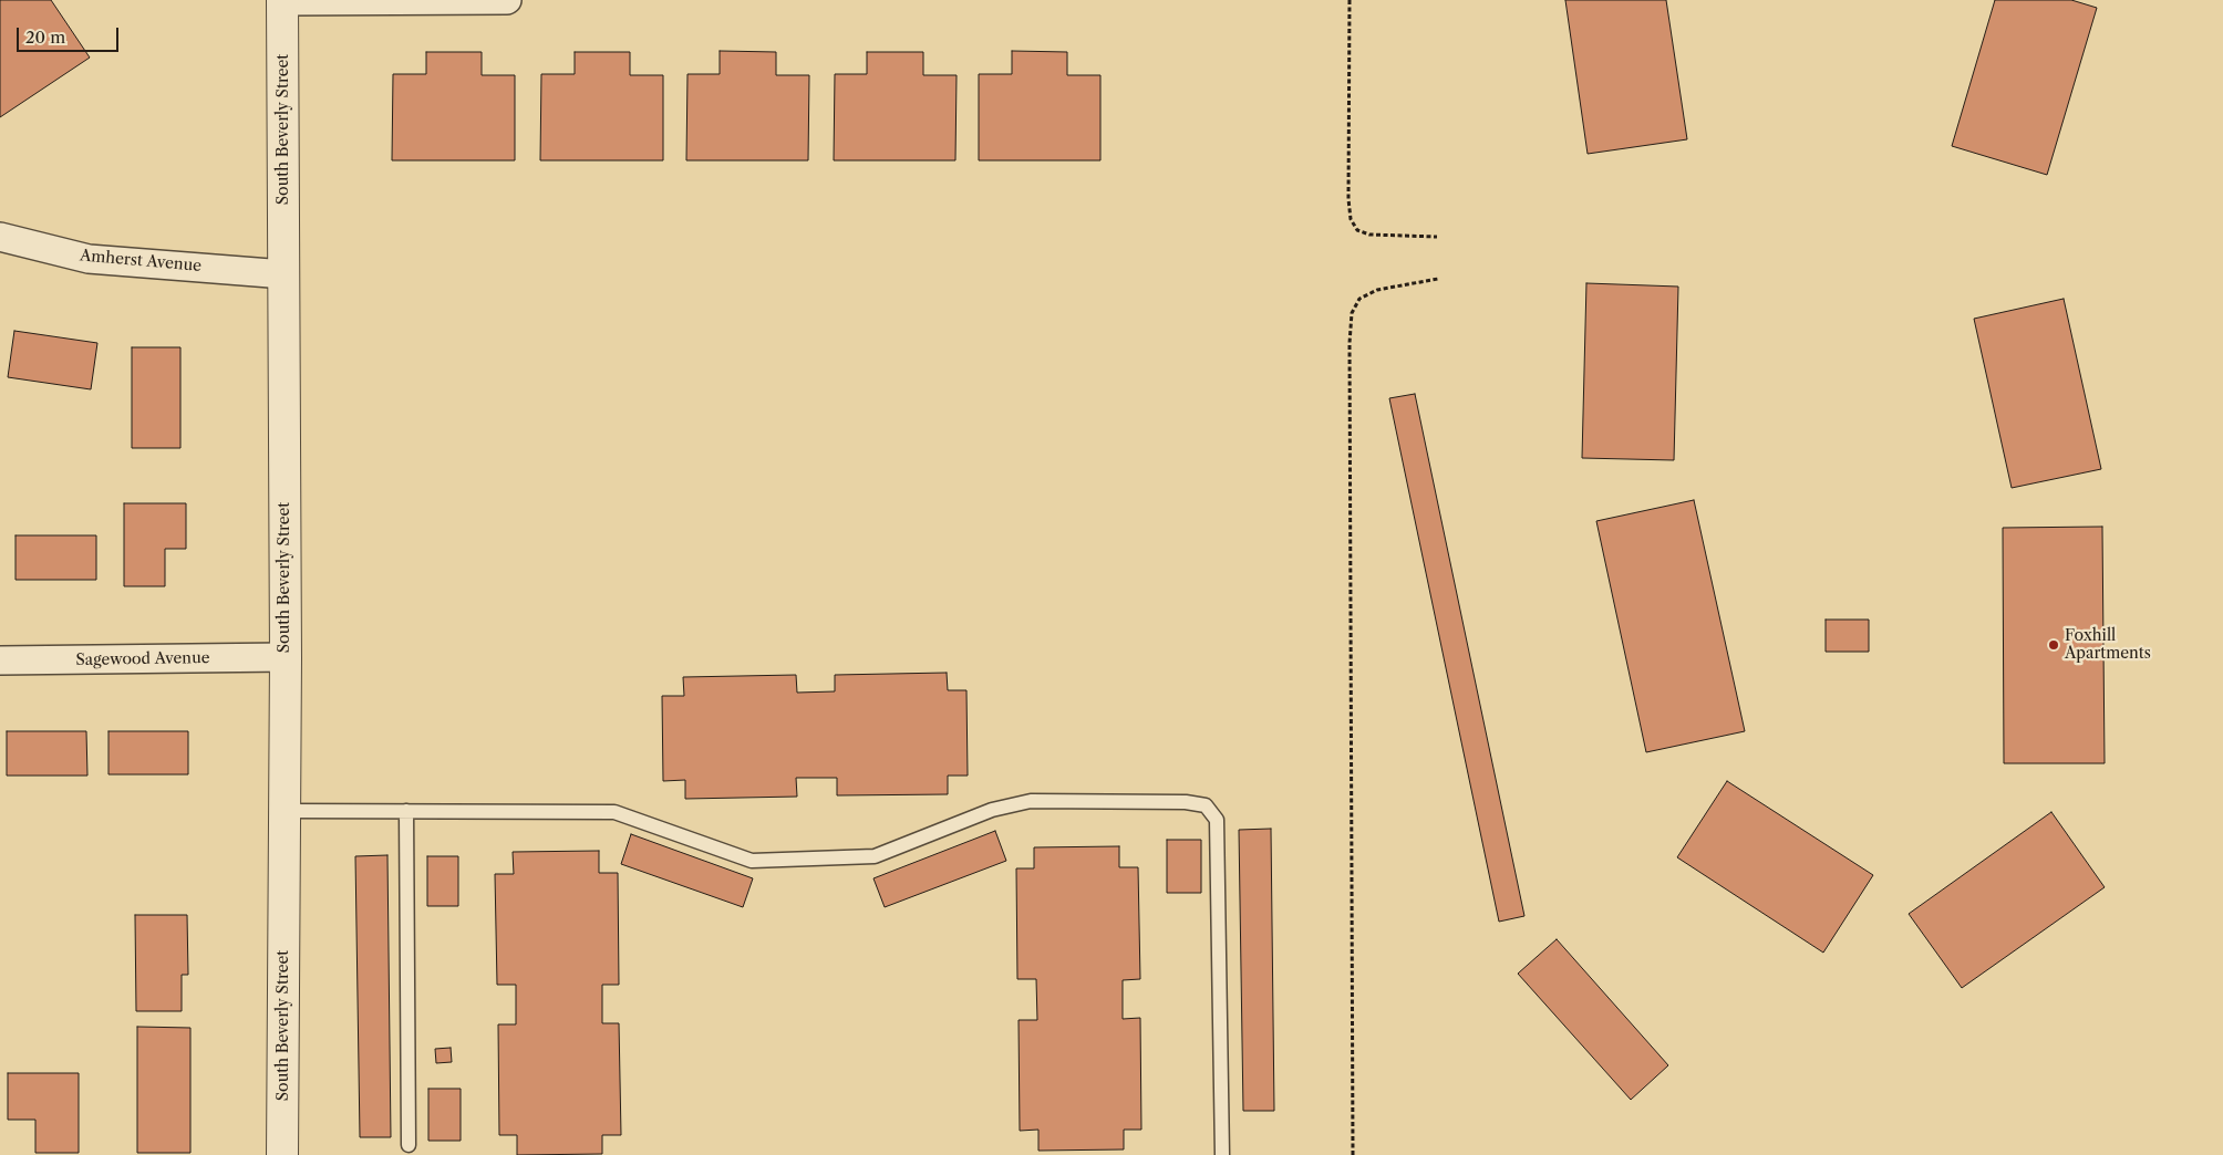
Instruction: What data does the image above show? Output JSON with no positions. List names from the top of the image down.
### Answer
{
  "streets": {
    "street": ["South Beverly Street", "Amherst Avenue", "Sagewood Avenue"]
  },
  "crossings": [
    ["South Beverly Street", "Amherst Avenue"],
    ["South Beverly Street", "Sagewood Avenue"]
  ],
  "places": ["Foxhill Apartments"],
  "scale_bar": "20 m"
}
